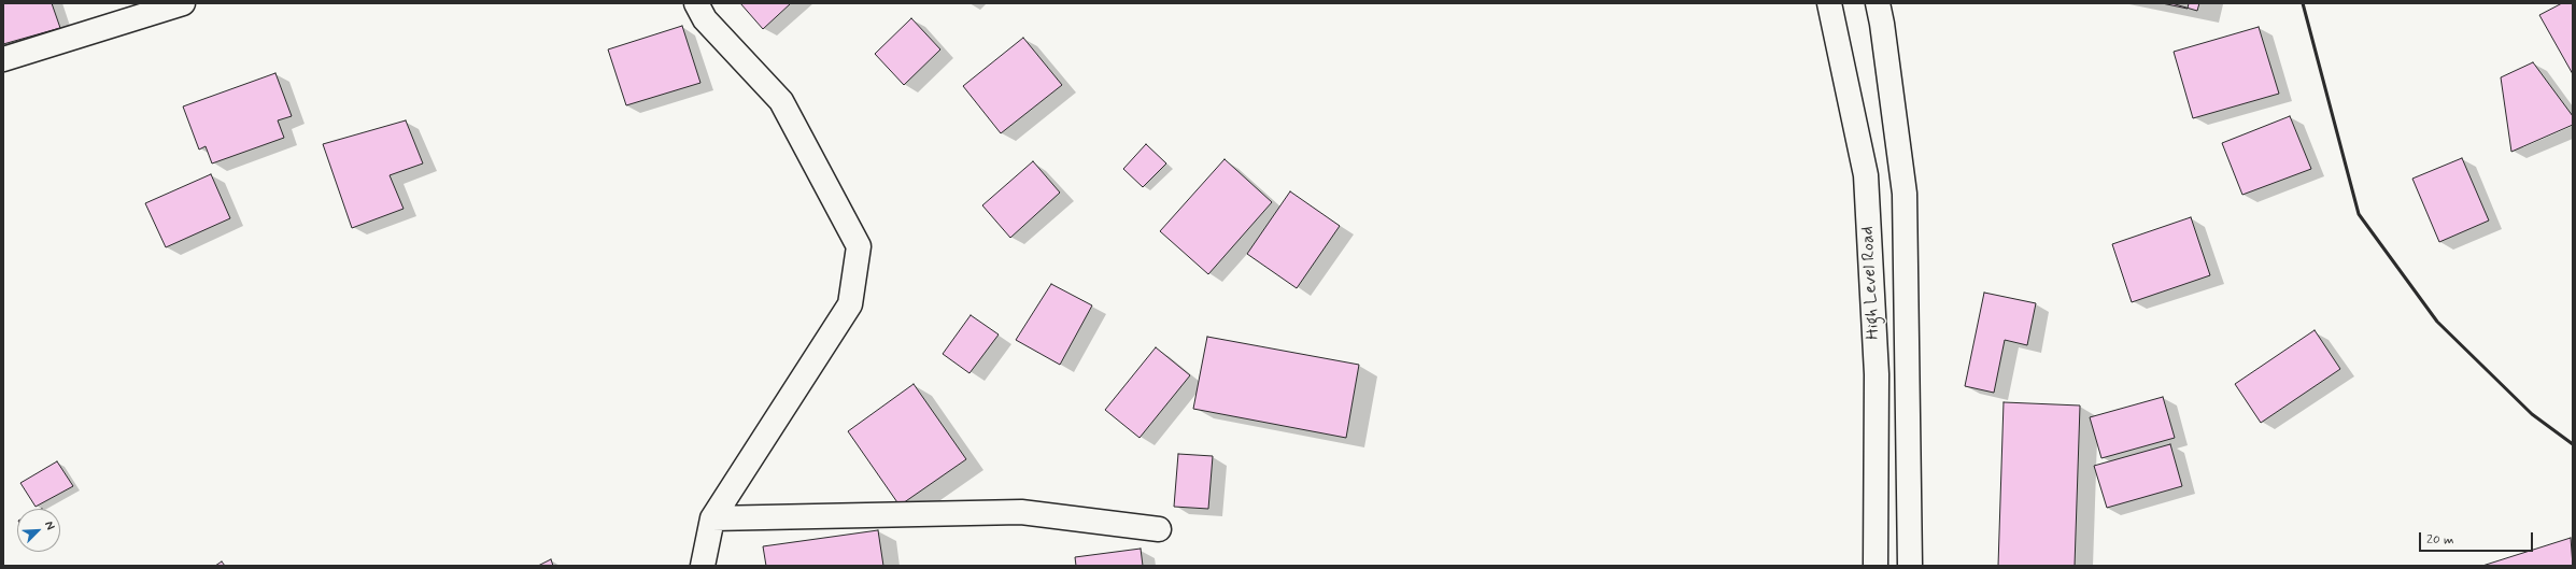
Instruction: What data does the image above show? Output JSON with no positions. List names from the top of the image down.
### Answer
{
  "streets": {
    "main road": ["High Level Road"]
  },
  "scale_bar": "20 m",
  "north": "top right"
}
